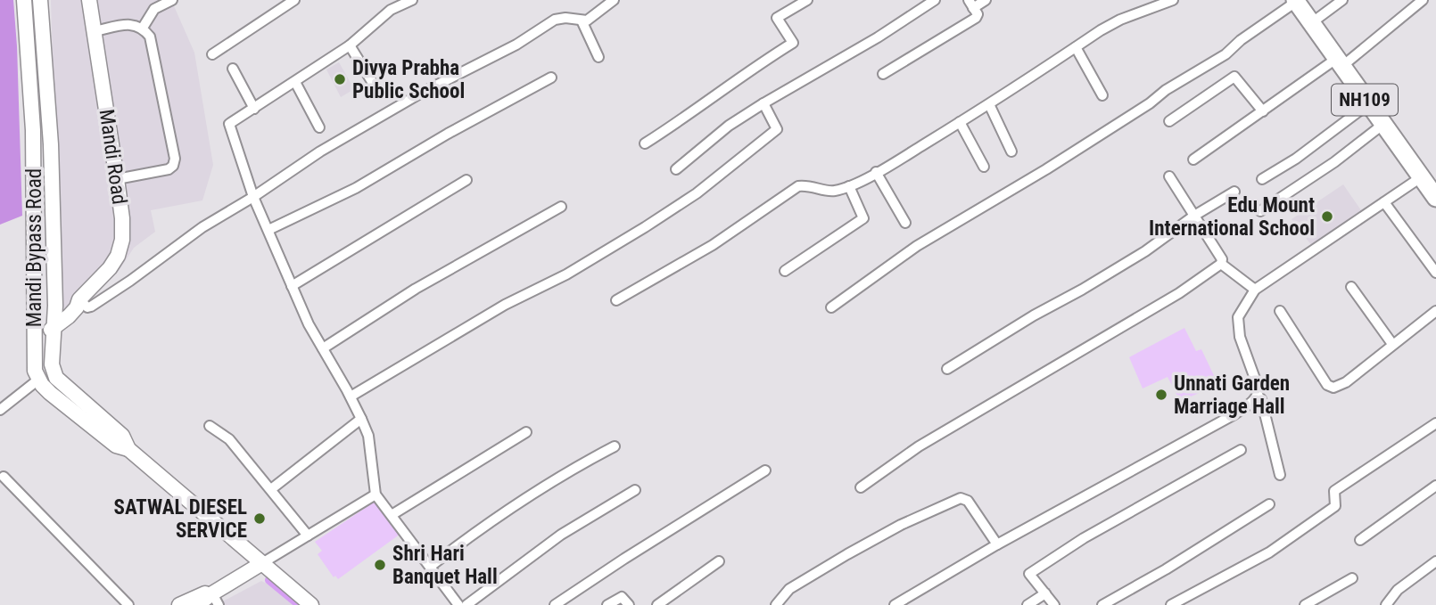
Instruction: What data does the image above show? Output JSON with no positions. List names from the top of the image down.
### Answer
{
  "streets": {
    "highway": ["NH109"],
    "main road": ["Mandi Road", "Mandi Bypass Road"]
  },
  "crossings": [
    ["Mandi Road", "Mandi Bypass Road"]
  ],
  "places": [
    "Divya Prabha Public School",
    "Edu Mount International School",
    "Unnati Garden Marriage Hall",
    "SATWAL DIESEL SERVICE",
    "Shri Hari Banquet Hall"
  ]
}
